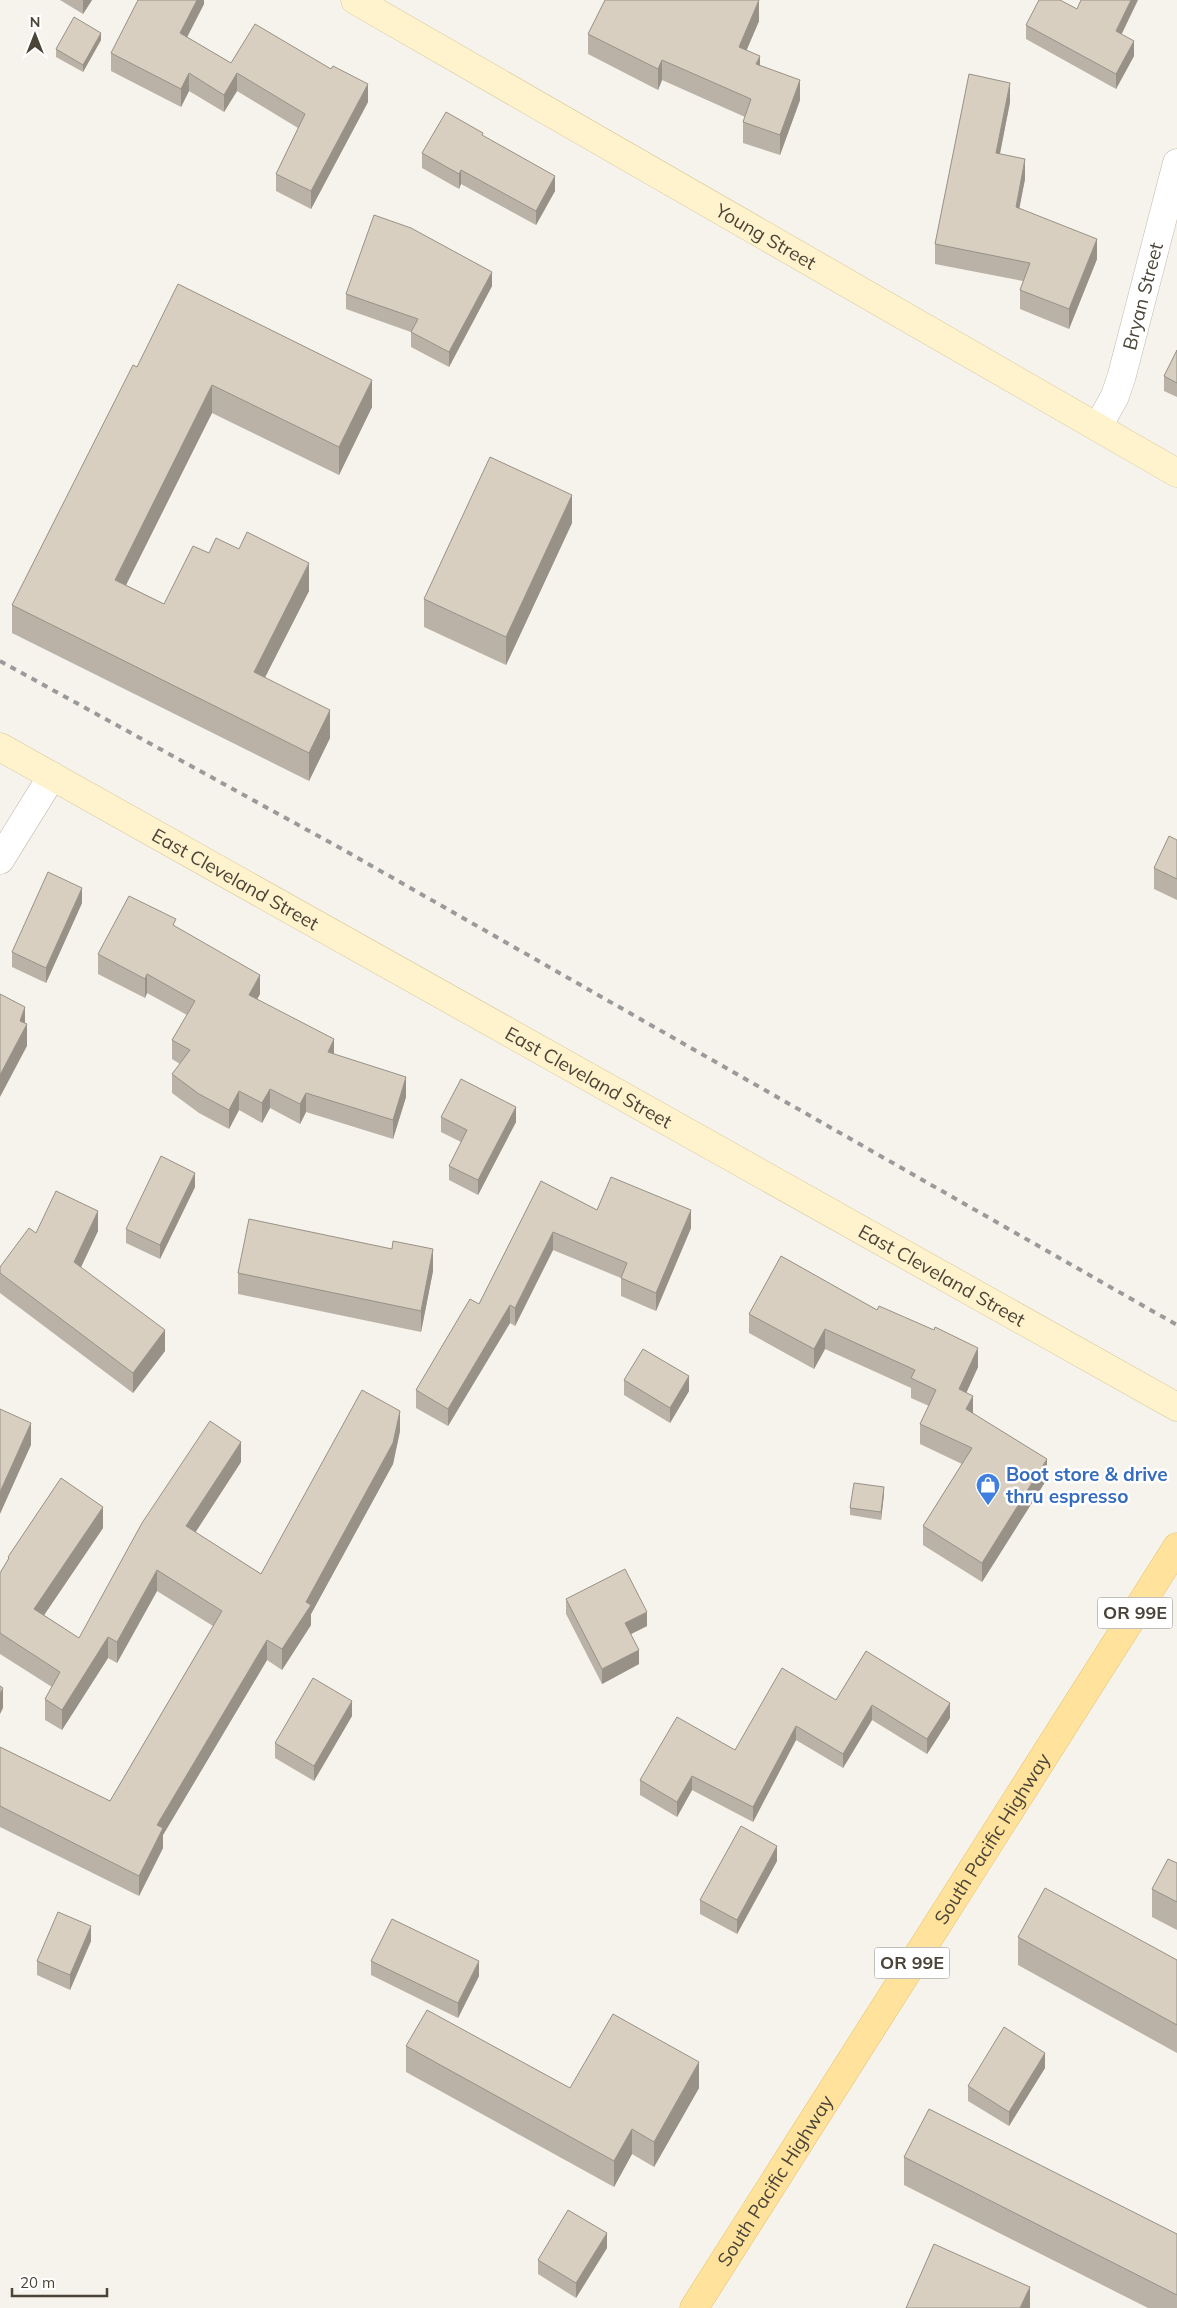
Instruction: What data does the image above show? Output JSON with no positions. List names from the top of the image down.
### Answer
{
  "streets": {
    "main road": ["OR 99E", "South Pacific Highway"],
    "street": ["Young Street", "Bryan Street", "East Cleveland Street"]
  },
  "crossings": [
    ["Young Street", "Bryan Street"]
  ],
  "places": {
    "shop": ["Boot store & drive thru espresso"]
  },
  "scale_bar": "20 m",
  "north": "top"
}
